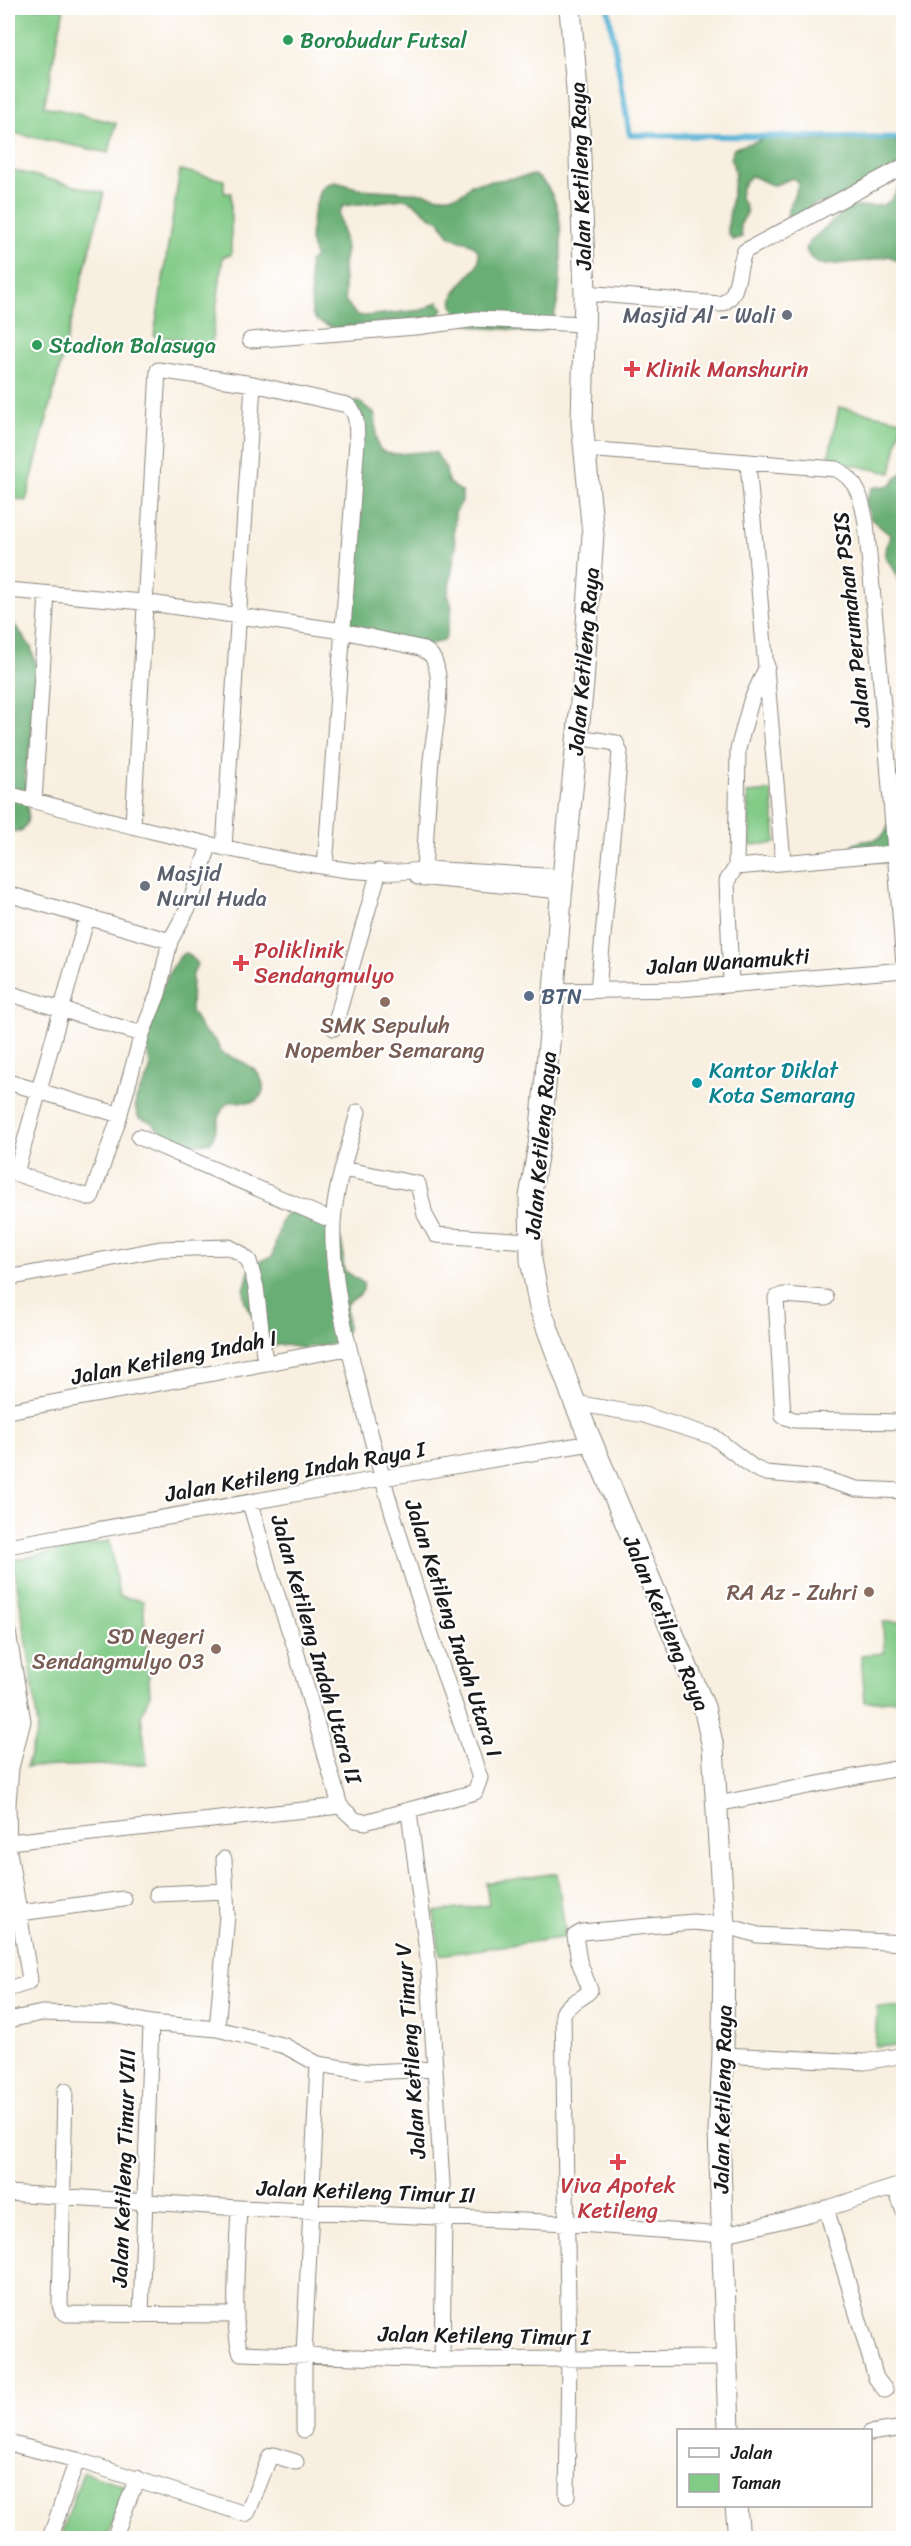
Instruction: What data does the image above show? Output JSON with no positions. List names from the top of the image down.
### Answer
{
  "streets": {
    "main road": ["Jalan Ketileng Raya"],
    "street": [
      "Jalan Perumahan PSIS",
      "Jalan Wanamukti",
      "Jalan Ketileng Indah I",
      "Jalan Ketileng Indah Raya I",
      "Jalan Ketileng Indah Utara I",
      "Jalan Ketileng Indah Utara II",
      "Jalan Ketileng Timur V",
      "Jalan Ketileng Timur VIII",
      "Jalan Ketileng Timur II",
      "Jalan Ketileng Timur I"
    ]
  },
  "crossings": [
    ["Jalan Ketileng Raya", "Jalan Perumahan PSIS"],
    ["Jalan Ketileng Raya", "Jalan Wanamukti"],
    ["Jalan Ketileng Raya", "Jalan Ketileng Indah Raya I"],
    ["Jalan Ketileng Raya", "Jalan Ketileng Timur II"],
    ["Jalan Ketileng Raya", "Jalan Ketileng Timur I"],
    ["Jalan Ketileng Indah Raya I", "Jalan Ketileng Indah Utara I"],
    ["Jalan Ketileng Indah Raya I", "Jalan Ketileng Indah Utara II"],
    ["Jalan Ketileng Indah Utara I", "Jalan Ketileng Indah Utara II"],
    ["Jalan Ketileng Indah Utara II", "Jalan Ketileng Timur V"],
    ["Jalan Ketileng Timur V", "Jalan Ketileng Timur II"],
    ["Jalan Ketileng Timur V", "Jalan Ketileng Timur I"],
    ["Jalan Ketileng Timur VIII", "Jalan Ketileng Timur II"]
  ],
  "places": {
    "other": [
      "Borobudur Futsal",
      "Masjid Al - Wali",
      "Stadion Balasuga",
      "Masjid Nurul Huda",
      "BTN",
      "SMK Sepuluh Nopember Semarang",
      "Kantor Diklat Kota Semarang",
      "RA Az - Zuhri",
      "SD Negeri Sendangmulyo 03"
    ],
    "health": ["Klinik Manshurin", "Poliklinik Sendangmulyo", "Viva Apotek Ketileng"]
  },
  "legend": ["Jalan", "Taman"]
}
